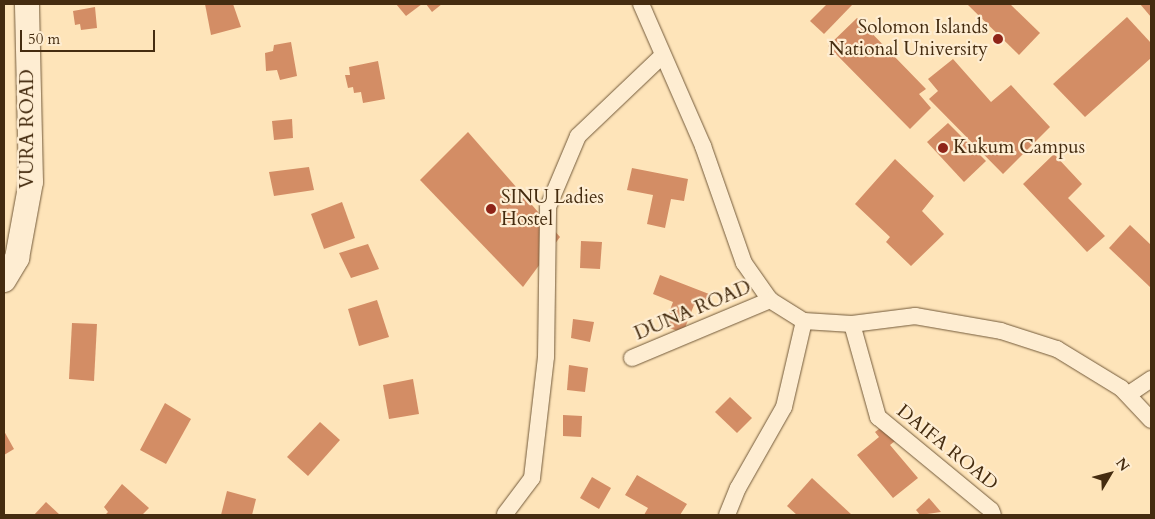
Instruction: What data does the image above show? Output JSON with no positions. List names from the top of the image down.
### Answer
{
  "streets": {
    "street": ["VURA ROAD", "DUNA ROAD", "DAIFA ROAD"]
  },
  "places": ["Solomon Islands National University", "Kukum Campus", "SINU Ladies Hostel"],
  "scale_bar": "50 m",
  "north": "top right"
}
